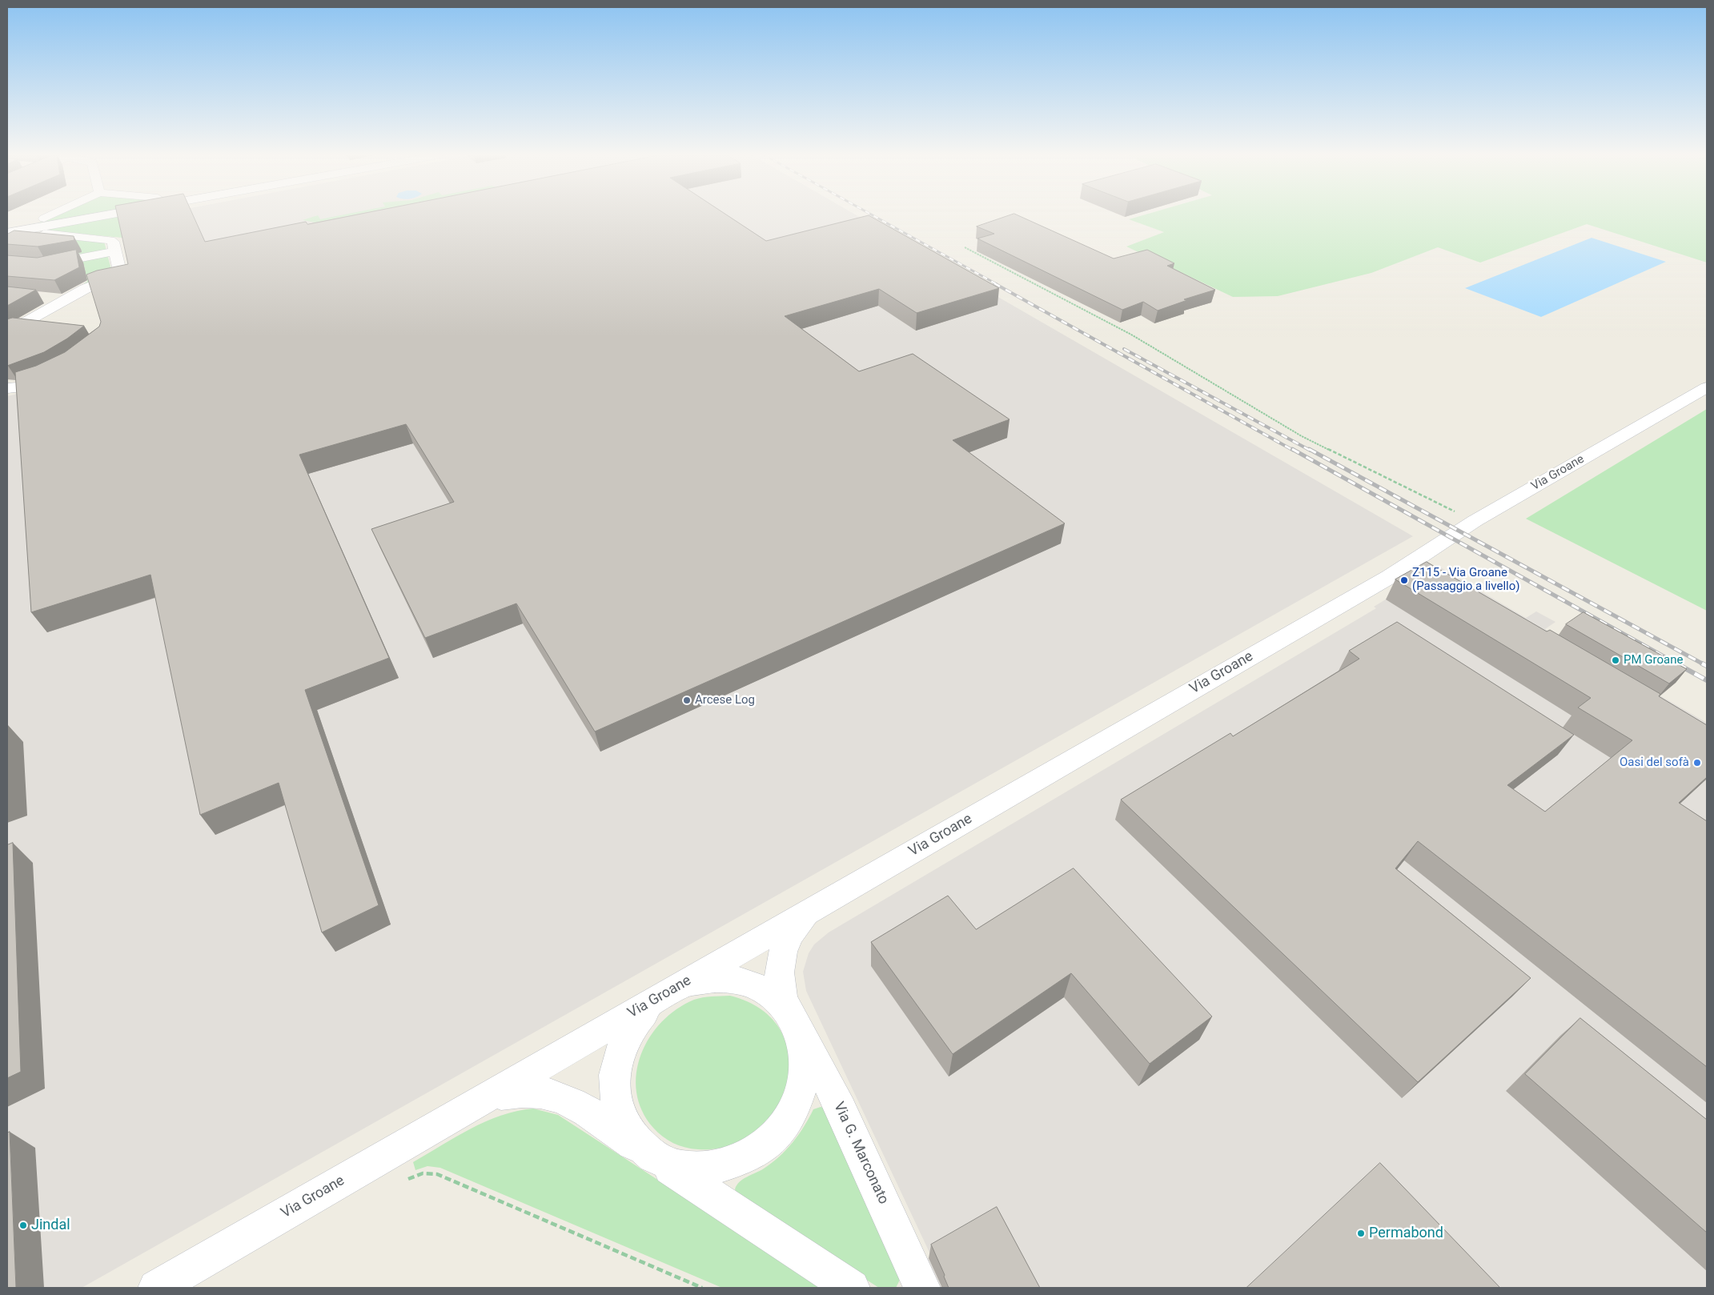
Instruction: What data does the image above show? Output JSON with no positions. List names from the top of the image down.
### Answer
{
  "streets": {
    "street": ["Via Groane", "Via G. Marconato"]
  },
  "places": [
    "Z115 - Via Groane (Passaggio a livello)",
    "PM Groane",
    "Arcese Log",
    "Oasi del sofà",
    "Jindal",
    "Permabond"
  ]
}
